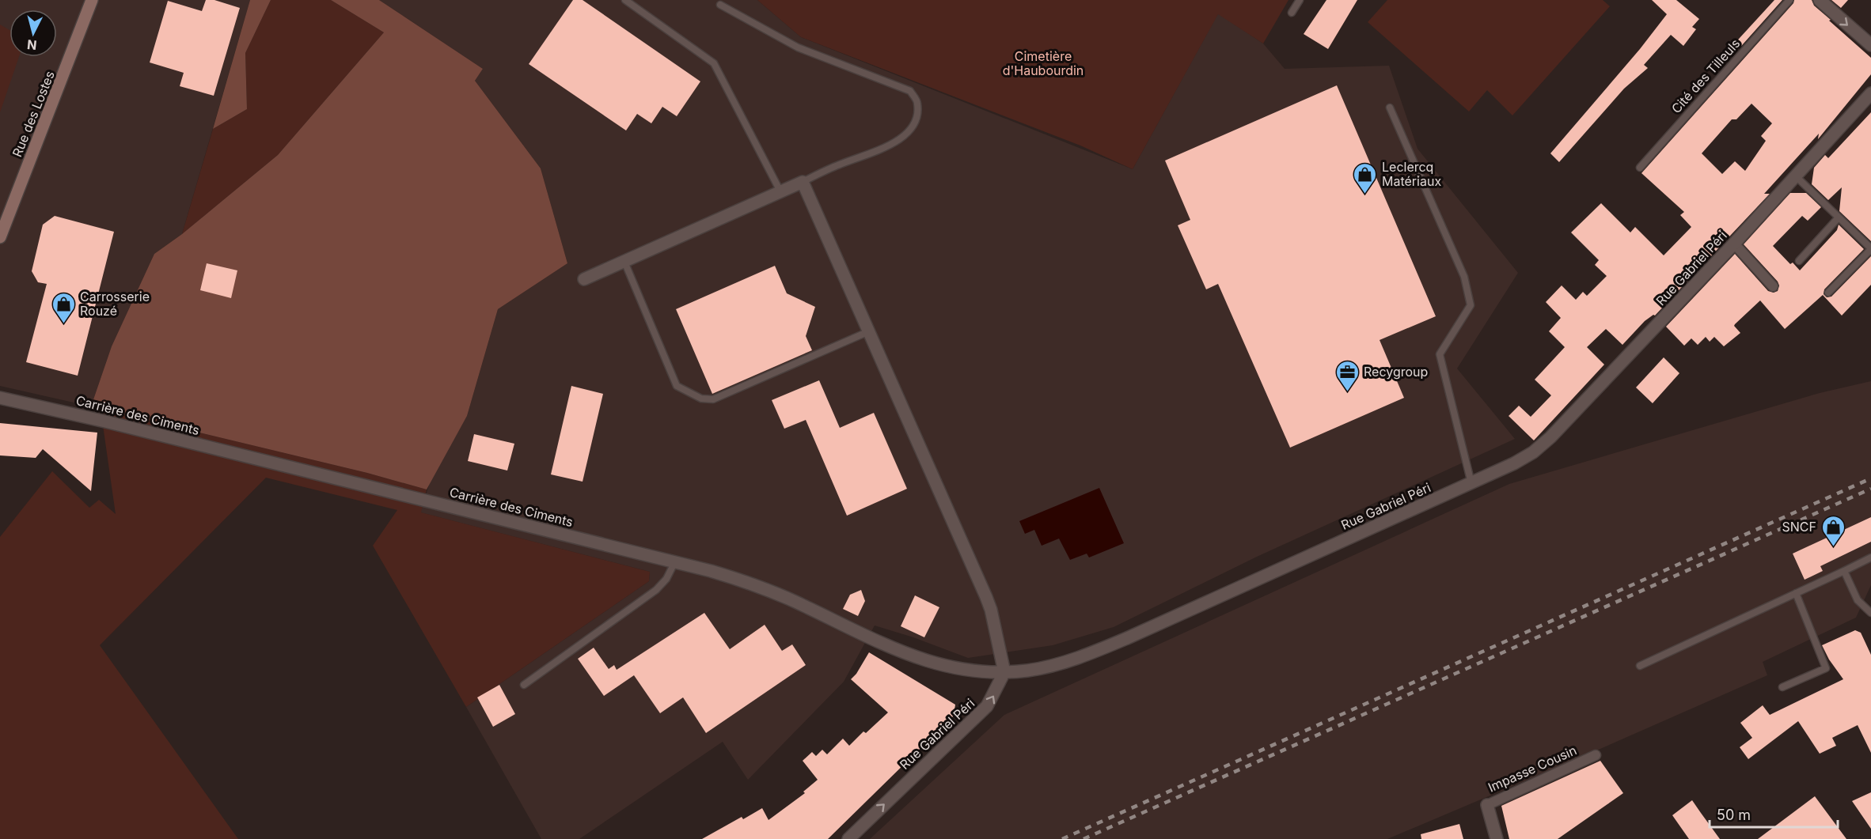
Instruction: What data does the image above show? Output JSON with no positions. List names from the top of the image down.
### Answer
{
  "streets": {
    "main road": ["Rue des Lostes"],
    "street": ["Rue Gabriel Péri", "Carrière des Ciments", "Impasse Cousin"],
    "lane": ["Cité des Tilleuls"]
  },
  "crossings": [
    ["Rue Gabriel Péri", "Carrière des Ciments"]
  ],
  "parks": ["Cimetière d'Haubourdin"],
  "places": {
    "shop": ["Leclercq Matériaux", "Carrosserie Rouzé", "SNCF"],
    "office": ["Recygroup"]
  },
  "scale_bar": "50 m",
  "north": "bottom"
}
